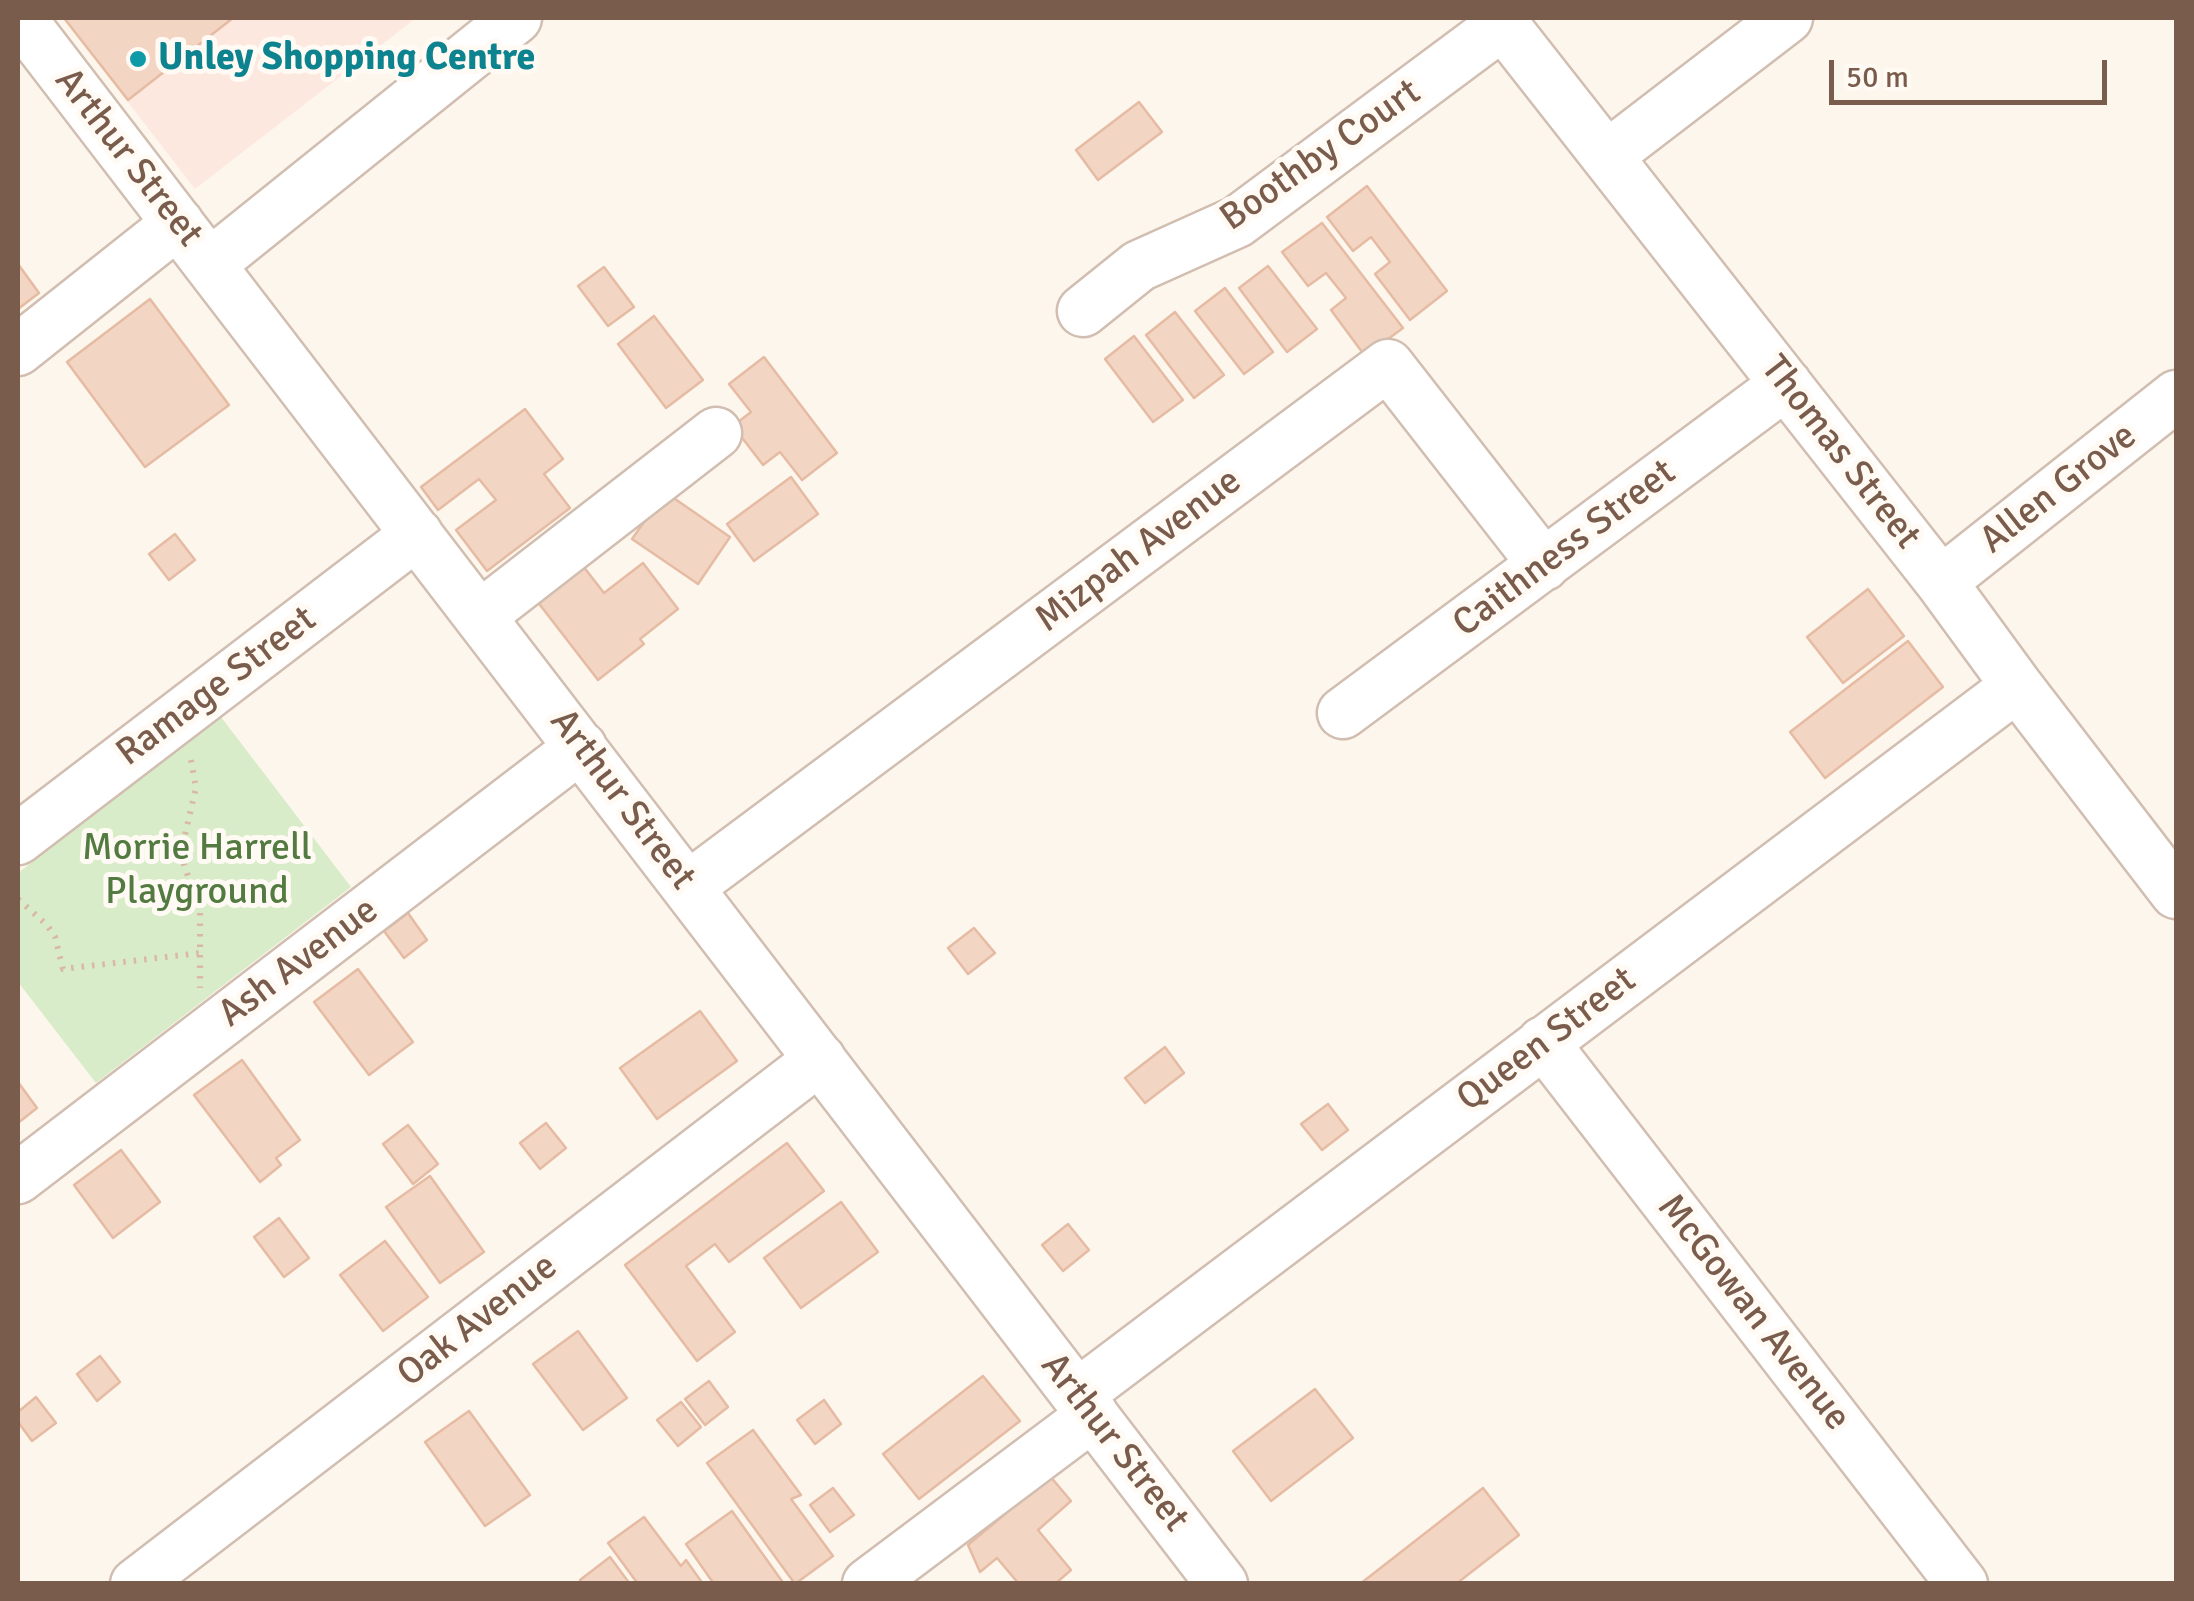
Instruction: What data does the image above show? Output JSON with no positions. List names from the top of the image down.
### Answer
{
  "streets": {
    "street": [
      "Boothby Court",
      "Arthur Street",
      "Thomas Street",
      "Allen Grove",
      "Caithness Street",
      "Mizpah Avenue",
      "Ramage Street",
      "Ash Avenue",
      "Queen Street",
      "McGowan Avenue",
      "Oak Avenue"
    ]
  },
  "crossings": [
    ["Boothby Court", "Thomas Street"],
    ["Arthur Street", "Mizpah Avenue"],
    ["Arthur Street", "Ramage Street"],
    ["Arthur Street", "Ash Avenue"],
    ["Arthur Street", "Queen Street"],
    ["Arthur Street", "Oak Avenue"],
    ["Thomas Street", "Allen Grove"],
    ["Thomas Street", "Caithness Street"],
    ["Thomas Street", "Queen Street"],
    ["Caithness Street", "Mizpah Avenue"],
    ["Queen Street", "McGowan Avenue"]
  ],
  "parks": ["Morrie Harrell Playground"],
  "places": ["Unley Shopping Centre"],
  "scale_bar": "50 m"
}
